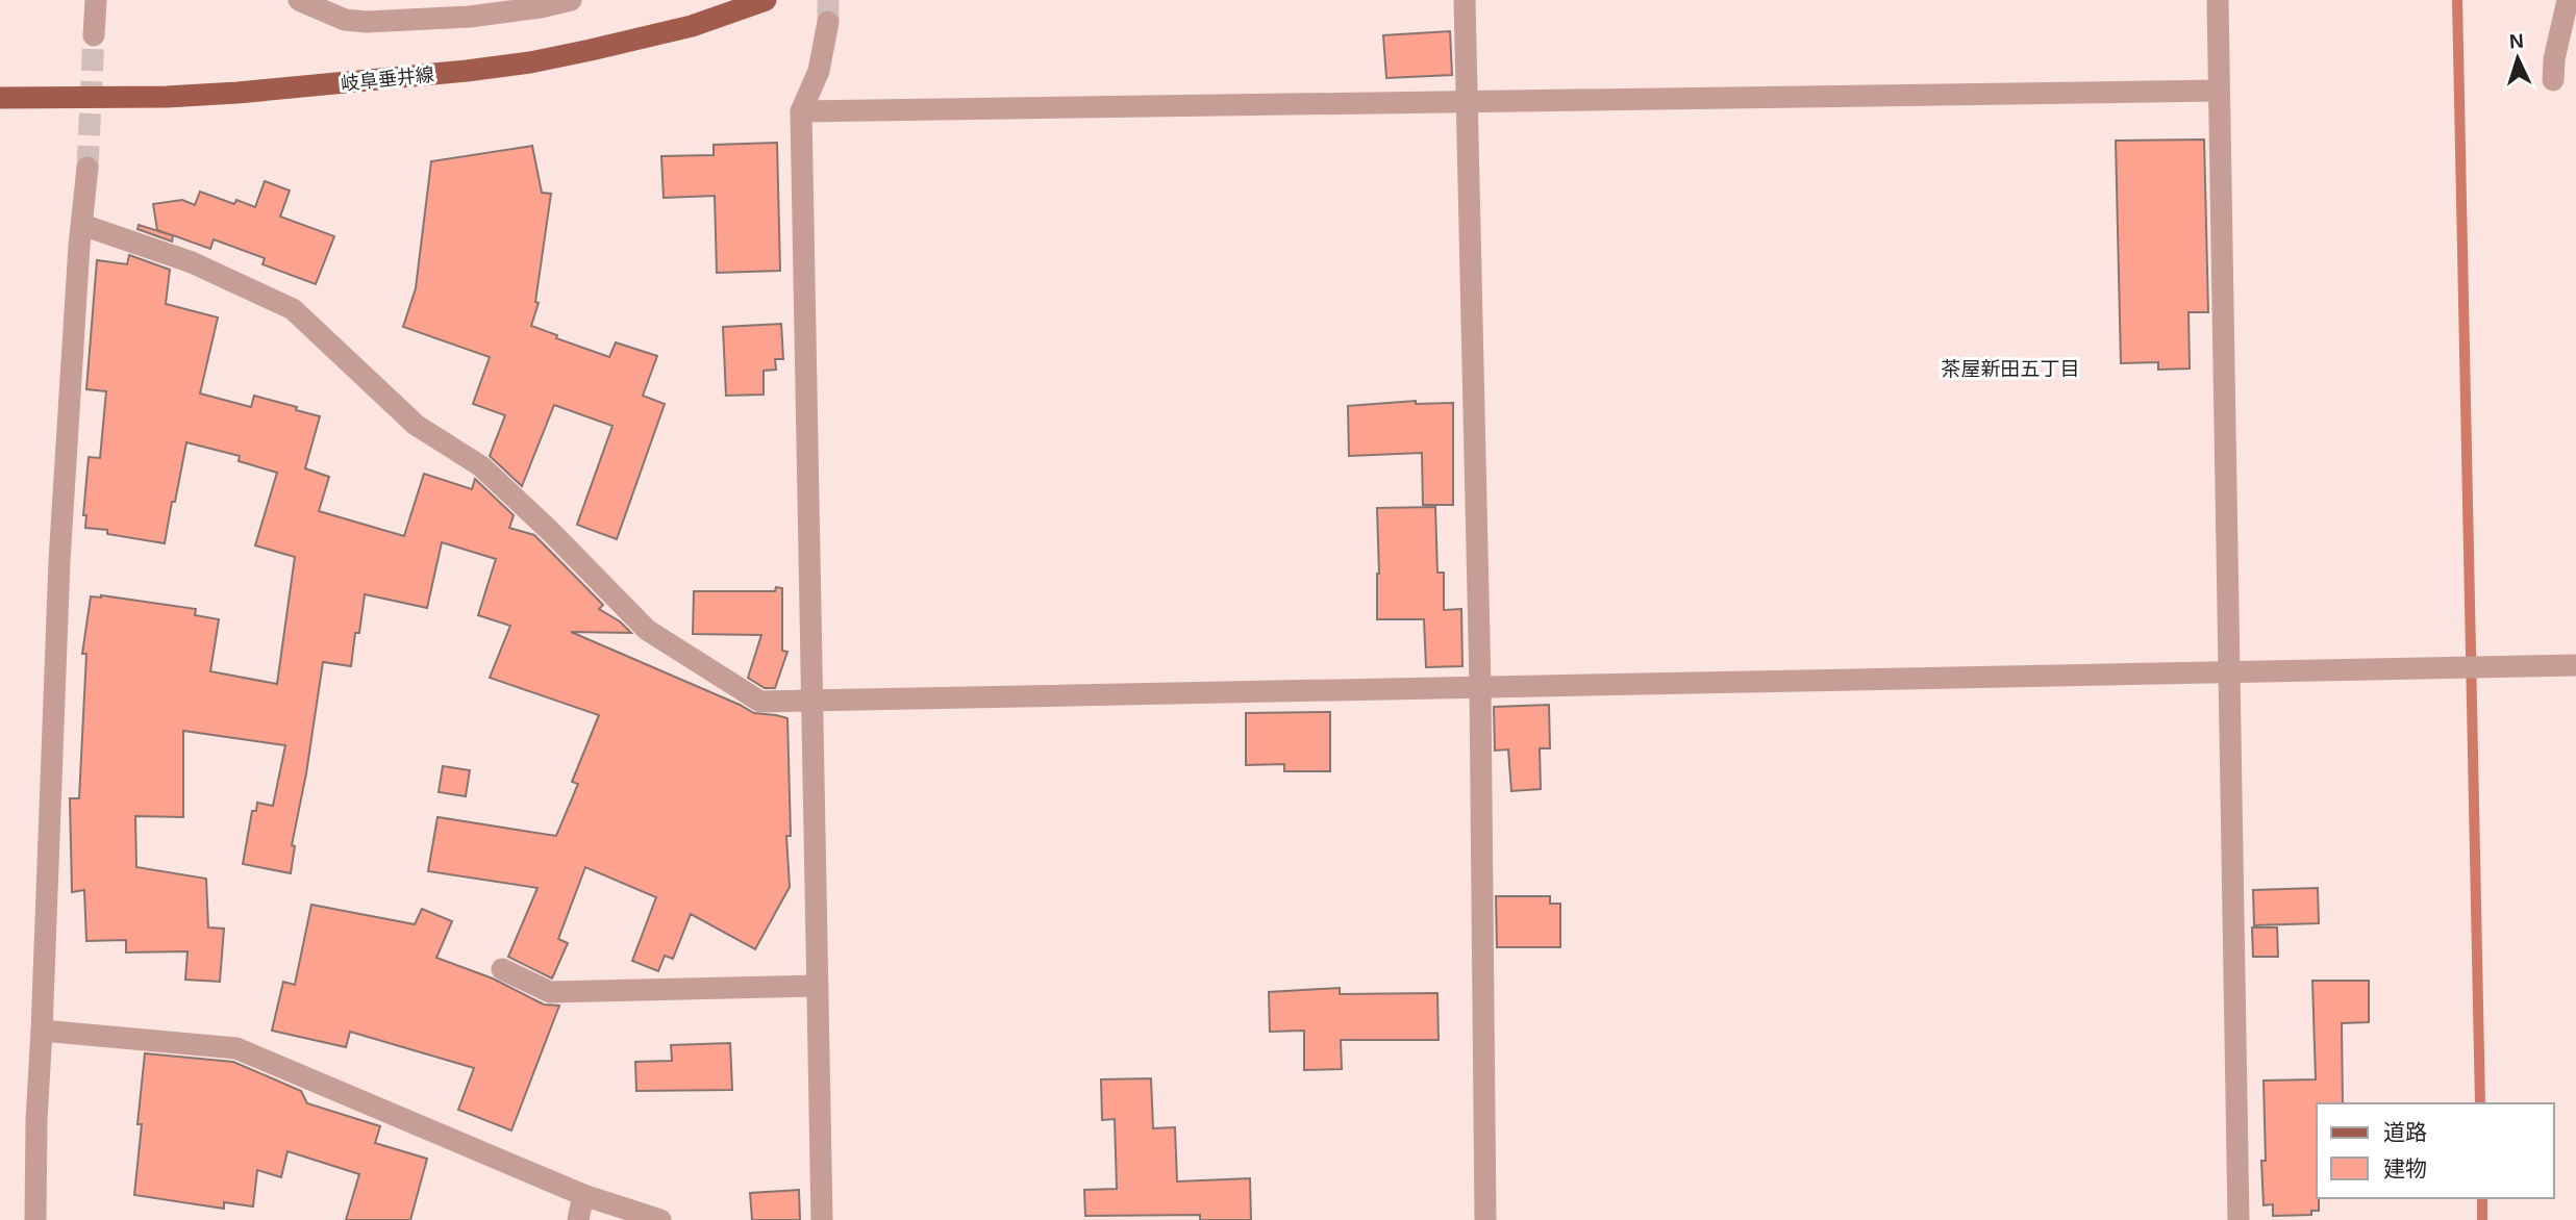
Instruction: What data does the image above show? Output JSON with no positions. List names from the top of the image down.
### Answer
{
  "streets": {
    "main road": ["岐阜垂井線"]
  },
  "districts": ["茶屋新田五丁目"],
  "legend": ["道路", "建物"],
  "north": "top"
}
